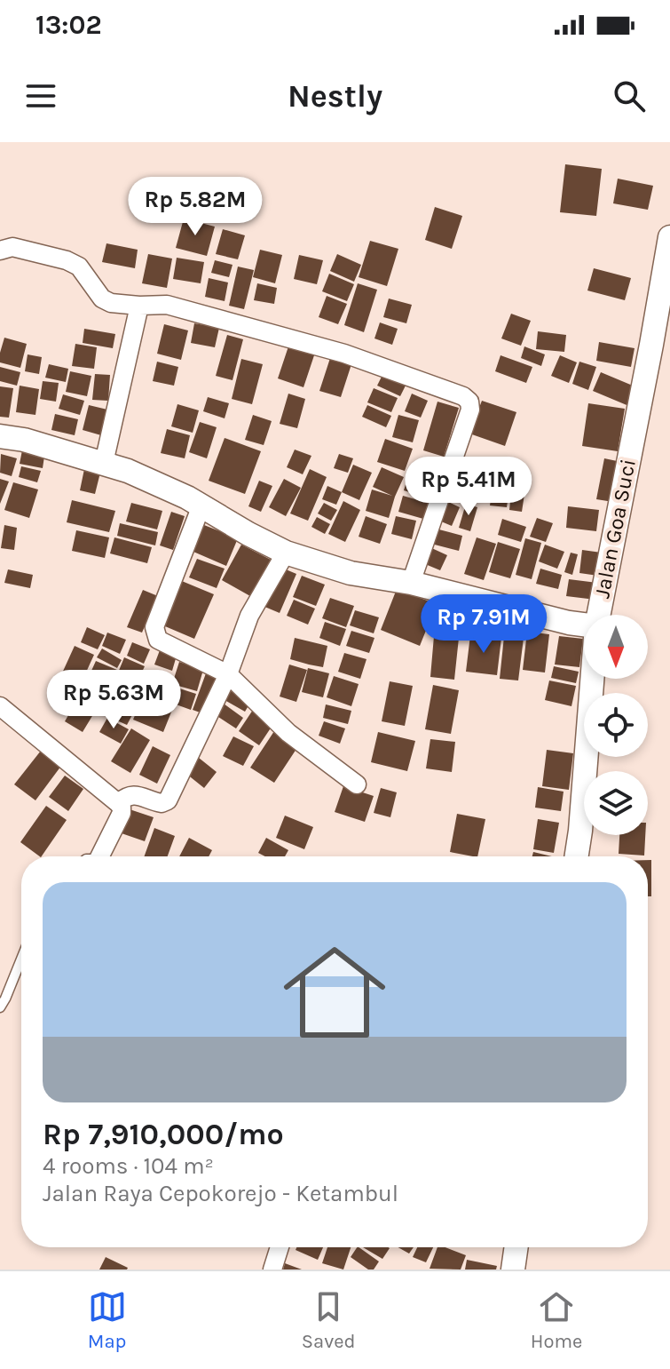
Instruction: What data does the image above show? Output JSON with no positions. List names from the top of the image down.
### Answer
{
  "streets": {
    "street": ["Jalan Goa Suci"]
  },
  "north": "bottom",
  "page": {
    "status": "13:02",
    "header": "Nestly",
    "price": [
      "Rp 5.82M",
      "Rp 5.41M",
      "Rp 7.91M",
      "Rp 5.63M"
    ],
    "list": [
      {
        "name": "Rp 7,910,000/mo",
        "note": "4 rooms · 104 m² · Jalan Raya Cepokorejo - Ketambul"
      }
    ],
    "tabs": ["Map", "Saved", "Home"]
  }
}
